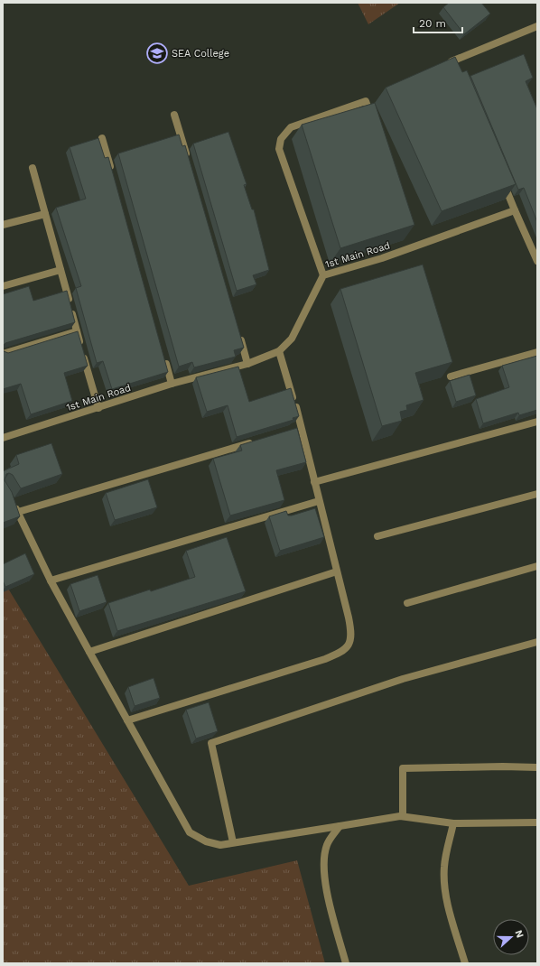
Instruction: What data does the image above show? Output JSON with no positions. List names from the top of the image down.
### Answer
{
  "streets": {
    "street": ["1st Main Road"]
  },
  "places": {
    "school or university": ["SEA College"]
  },
  "scale_bar": "20 m",
  "north": "right"
}
